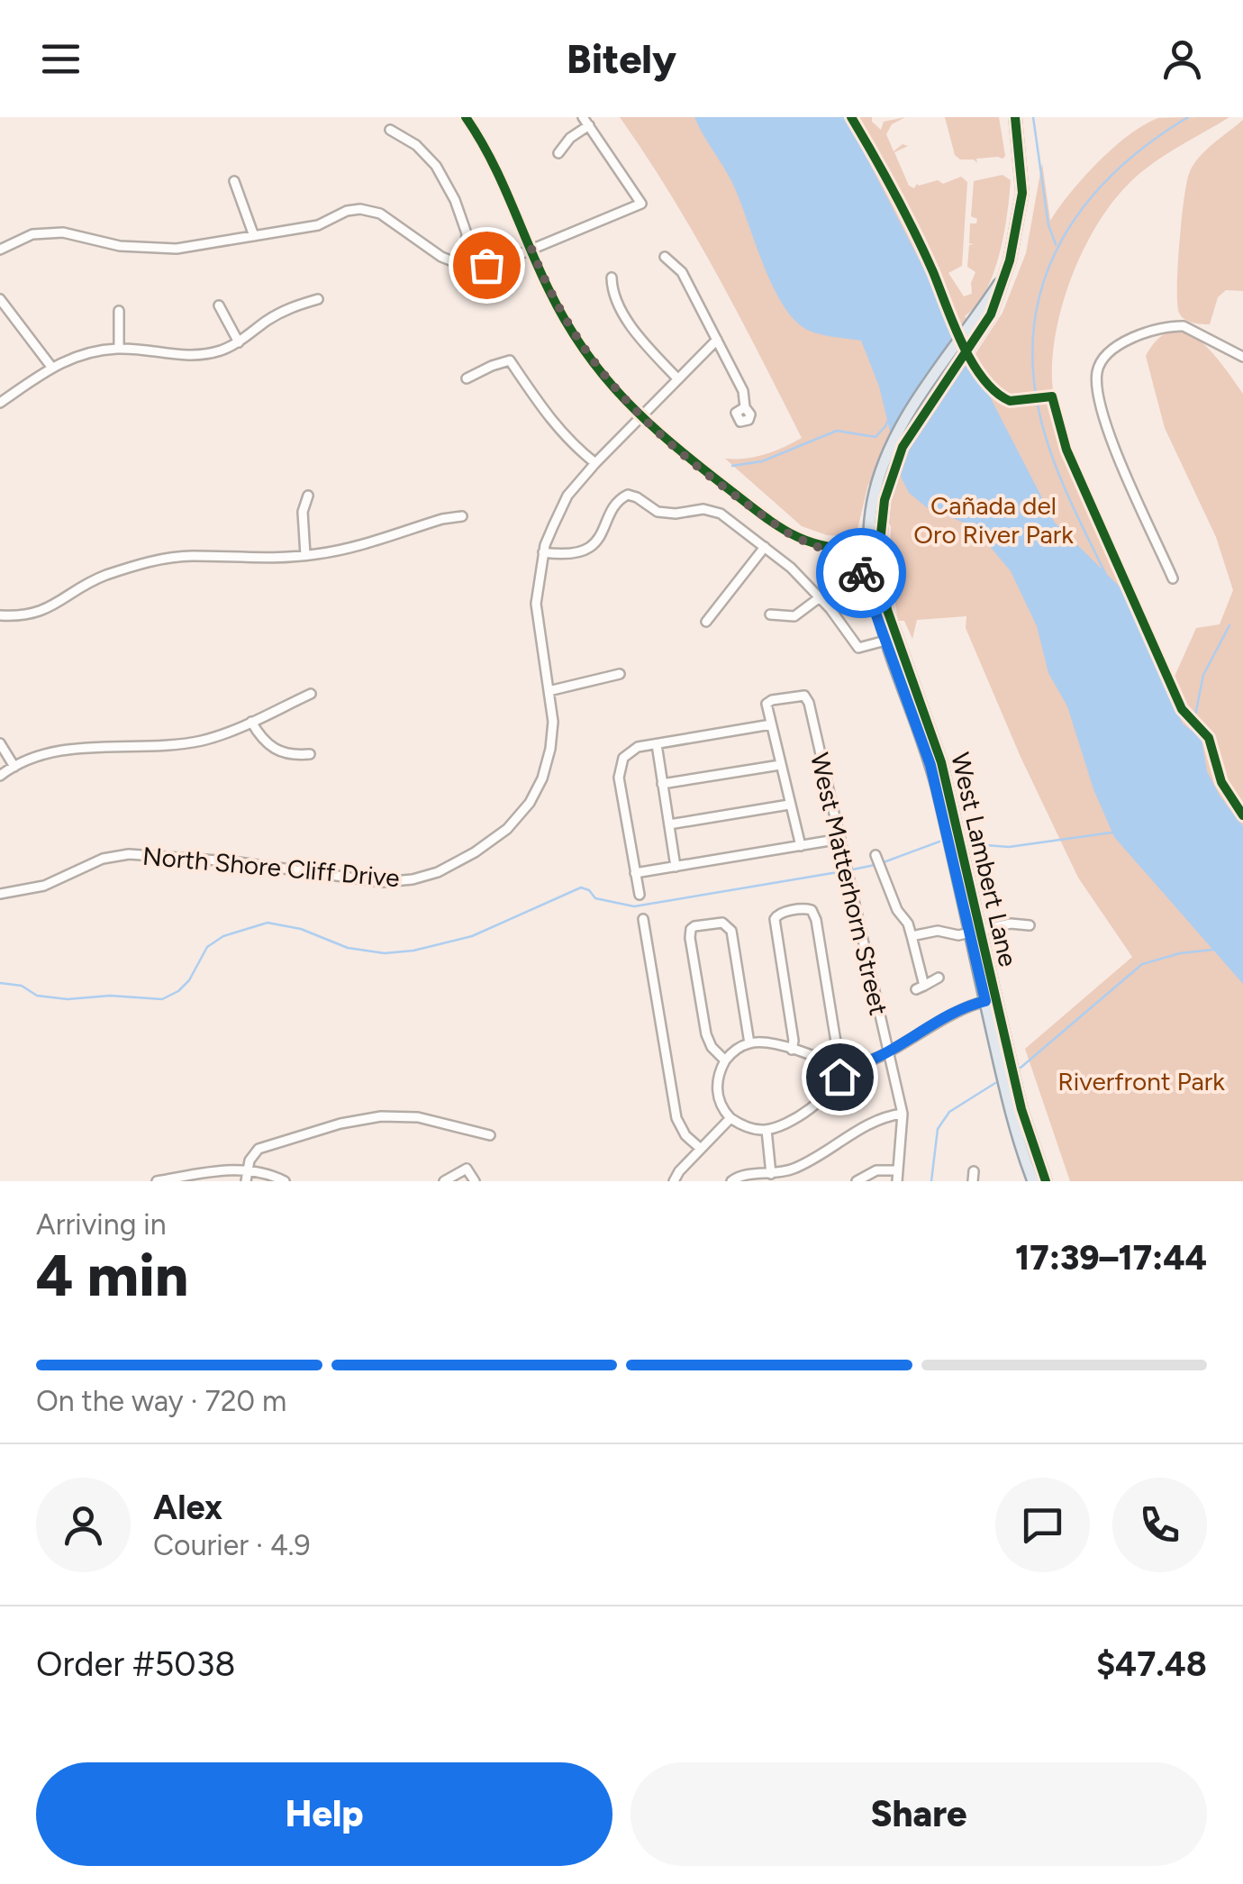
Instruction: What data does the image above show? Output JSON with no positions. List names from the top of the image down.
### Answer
{
  "streets": {
    "main road": ["West Lambert Lane"],
    "street": ["North Shore Cliff Drive", "West Matterhorn Street"]
  },
  "parks": ["Cañada del Oro River Park", "Riverfront Park"],
  "page": {
    "header": "Bitely",
    "heading": ["4 min", "Arriving in", "17:39–17:44"],
    "panel": [
      "Alex",
      "Courier · 4.9",
      "Order #5038",
      "$47.48"
    ],
    "bar": "On the way · 720 m",
    "buttons": ["Help", "Share"]
  }
}
